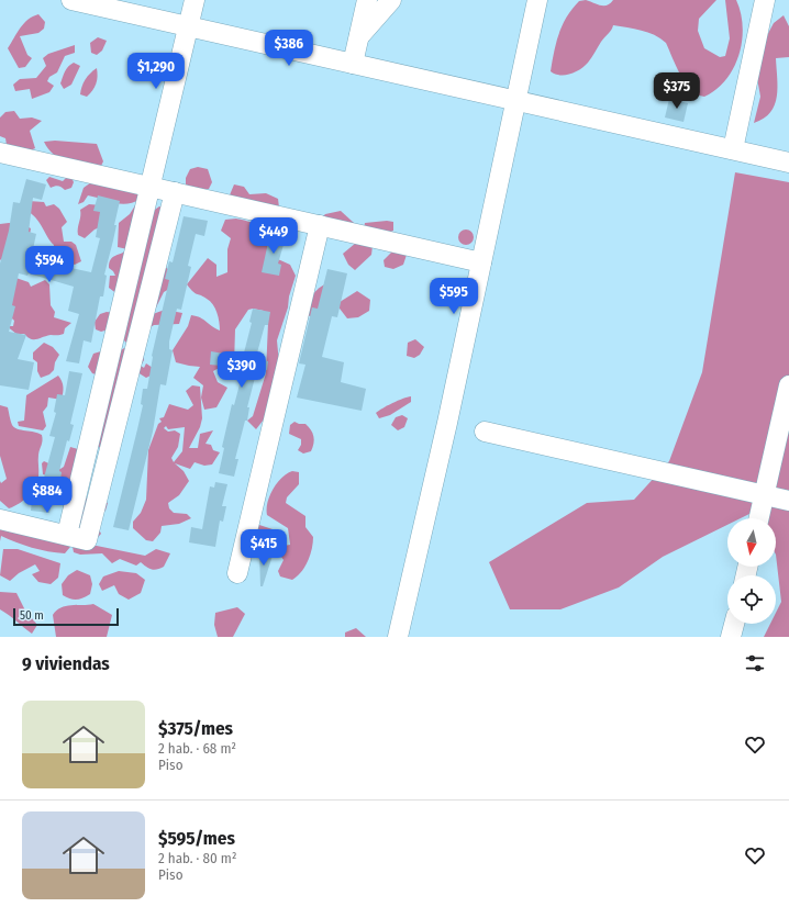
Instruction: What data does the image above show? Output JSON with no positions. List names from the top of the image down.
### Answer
{
  "scale_bar": "50 m",
  "north": "bottom",
  "page": {
    "price": [
      "$386",
      "$1,290",
      "$375",
      "$449",
      "$594",
      "$595",
      "$390",
      "$884",
      "$415"
    ],
    "scale": "50 m",
    "heading": "9 viviendas",
    "list": [
      {
        "name": "$375/mes",
        "note": "2 hab. · 68 m² · Piso"
      },
      {
        "name": "$595/mes",
        "note": "2 hab. · 80 m² · Piso"
      }
    ]
  }
}
